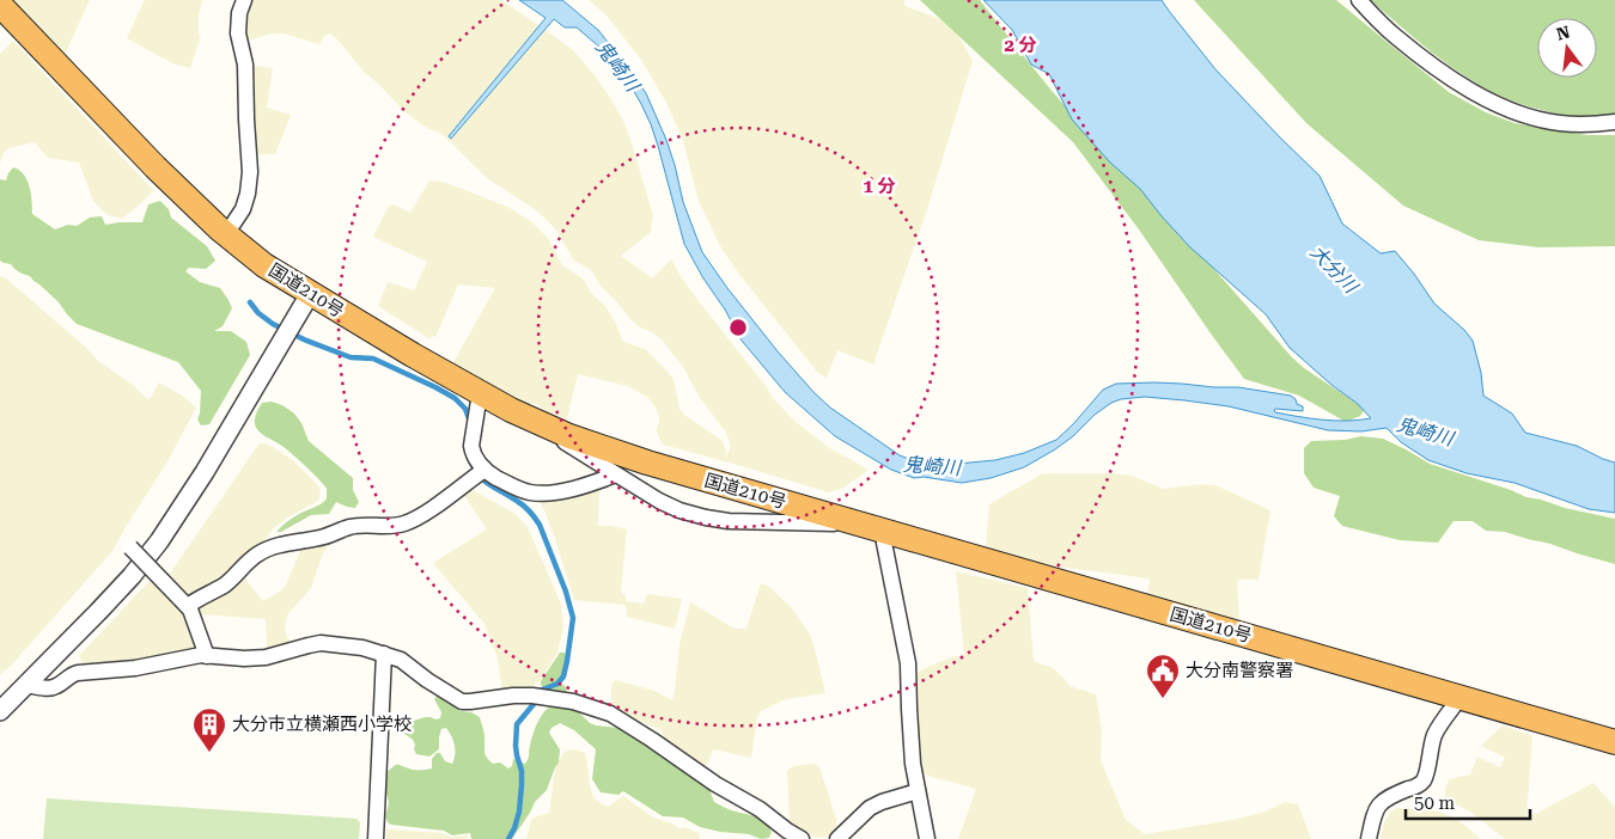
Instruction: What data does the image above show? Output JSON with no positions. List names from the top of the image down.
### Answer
{
  "streets": {
    "highway": ["国道210号"]
  },
  "water": ["鬼崎川", "大分川"],
  "places": {
    "public building": ["大分南警察署"],
    "building": ["大分市立横瀬西小学校"]
  },
  "scale_bar": "50 m",
  "north": "top",
  "rings": ["2 分", "1 分"]
}
